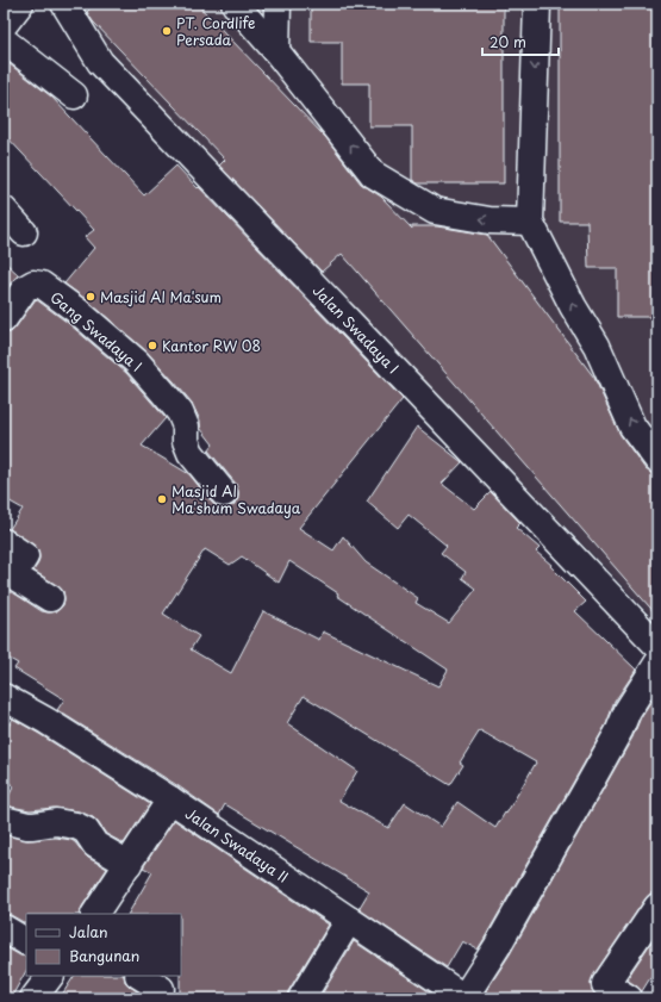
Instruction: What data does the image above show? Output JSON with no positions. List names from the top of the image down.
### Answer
{
  "streets": {
    "street": ["Jalan Swadaya I", "Gang Swadaya I", "Jalan Swadaya II"]
  },
  "places": [
    "PT. Cordlife Persada",
    "Masjid Al Ma'sum",
    "Kantor RW 08",
    "Masjid Al Ma'shum Swadaya"
  ],
  "legend": ["Jalan", "Bangunan"],
  "scale_bar": "20 m"
}
